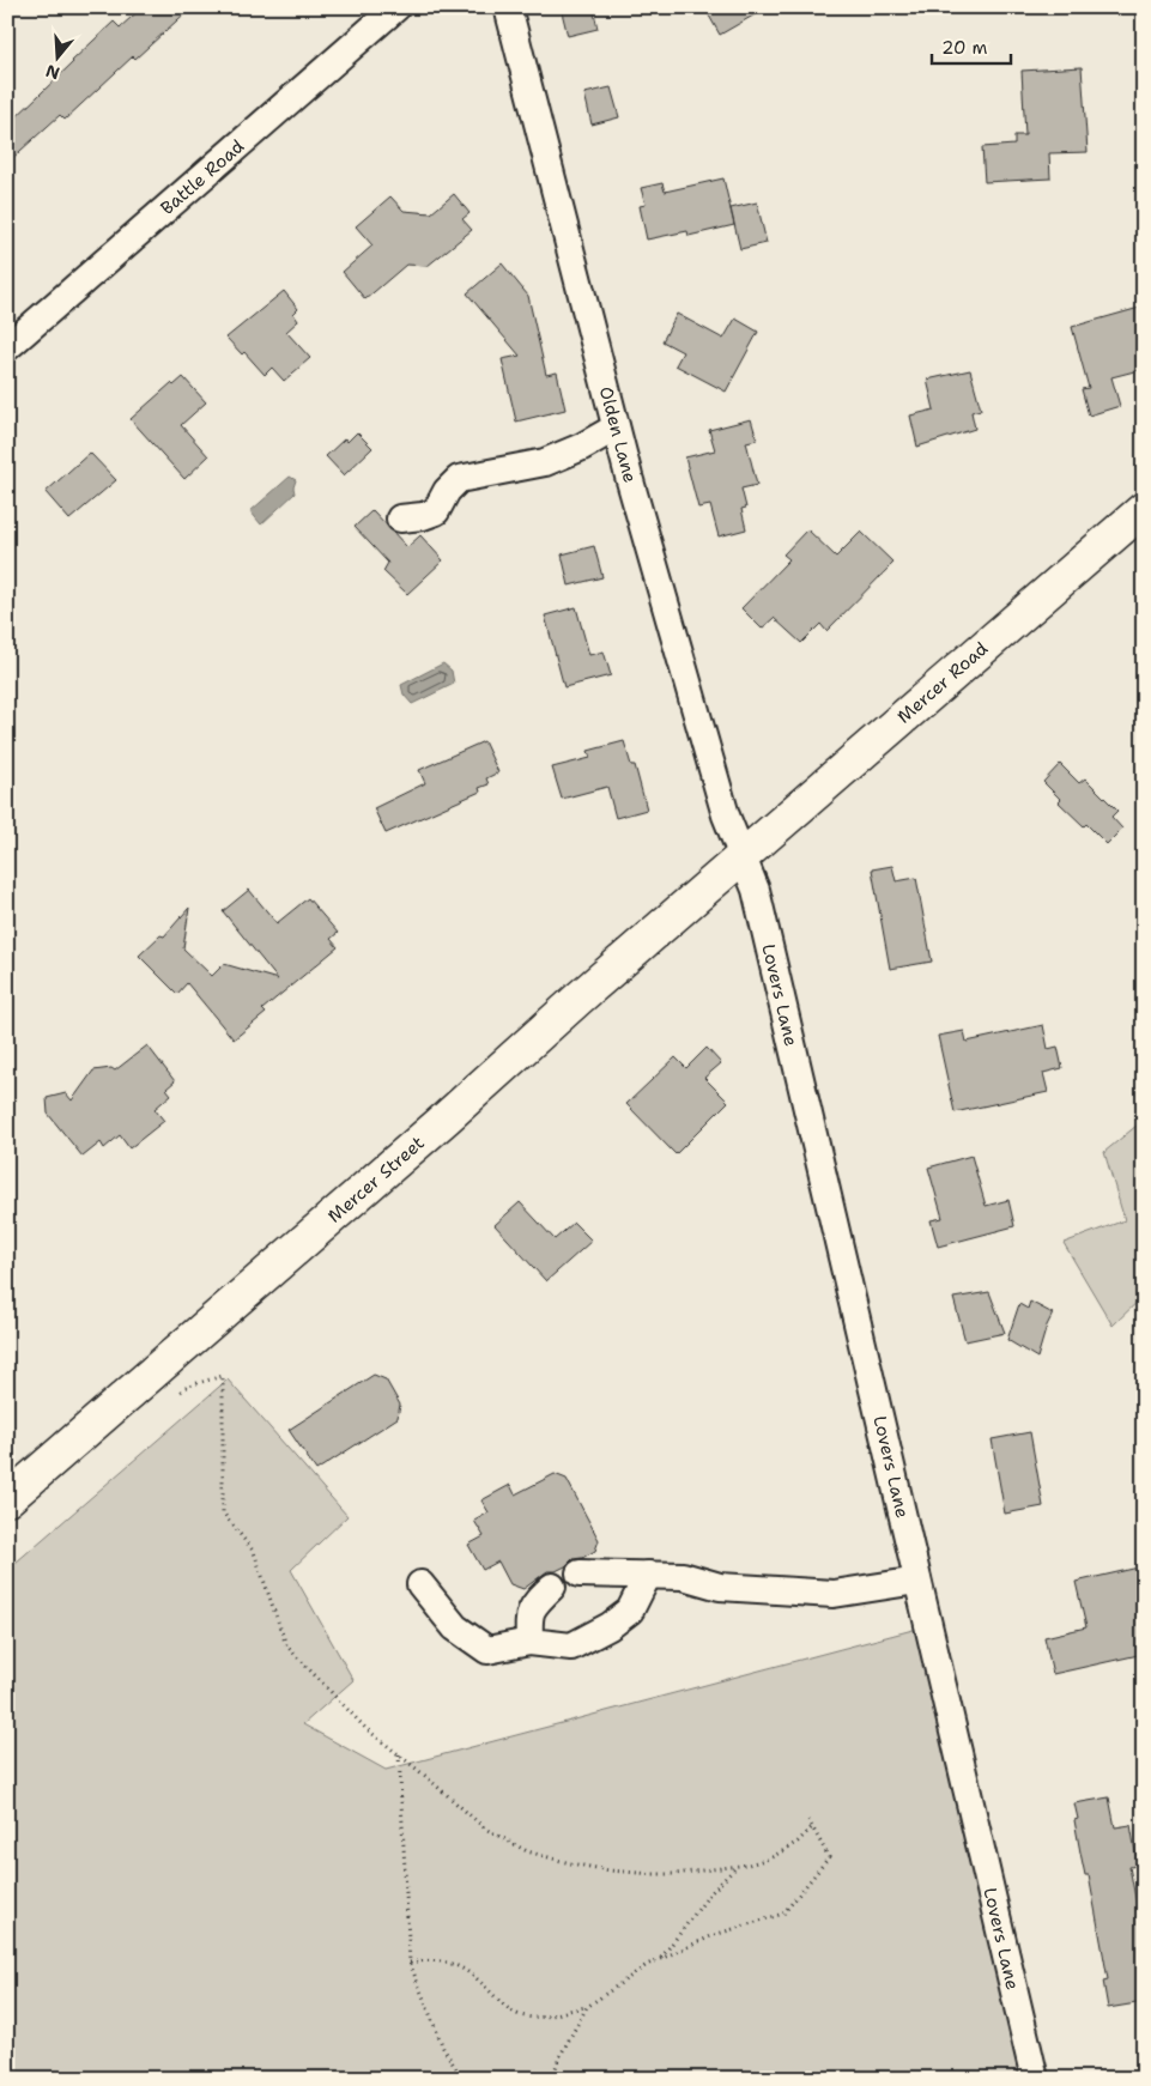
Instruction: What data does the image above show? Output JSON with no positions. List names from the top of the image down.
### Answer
{
  "streets": {
    "main road": ["Mercer Road", "Mercer Street"],
    "street": ["Battle Road", "Olden Lane", "Lovers Lane"]
  },
  "crossings": [
    ["Olden Lane", "Mercer Road"],
    ["Olden Lane", "Lovers Lane"],
    ["Olden Lane", "Mercer Street"],
    ["Mercer Road", "Lovers Lane"],
    ["Mercer Road", "Mercer Street"],
    ["Lovers Lane", "Mercer Street"]
  ],
  "scale_bar": "20 m",
  "north": "bottom"
}
